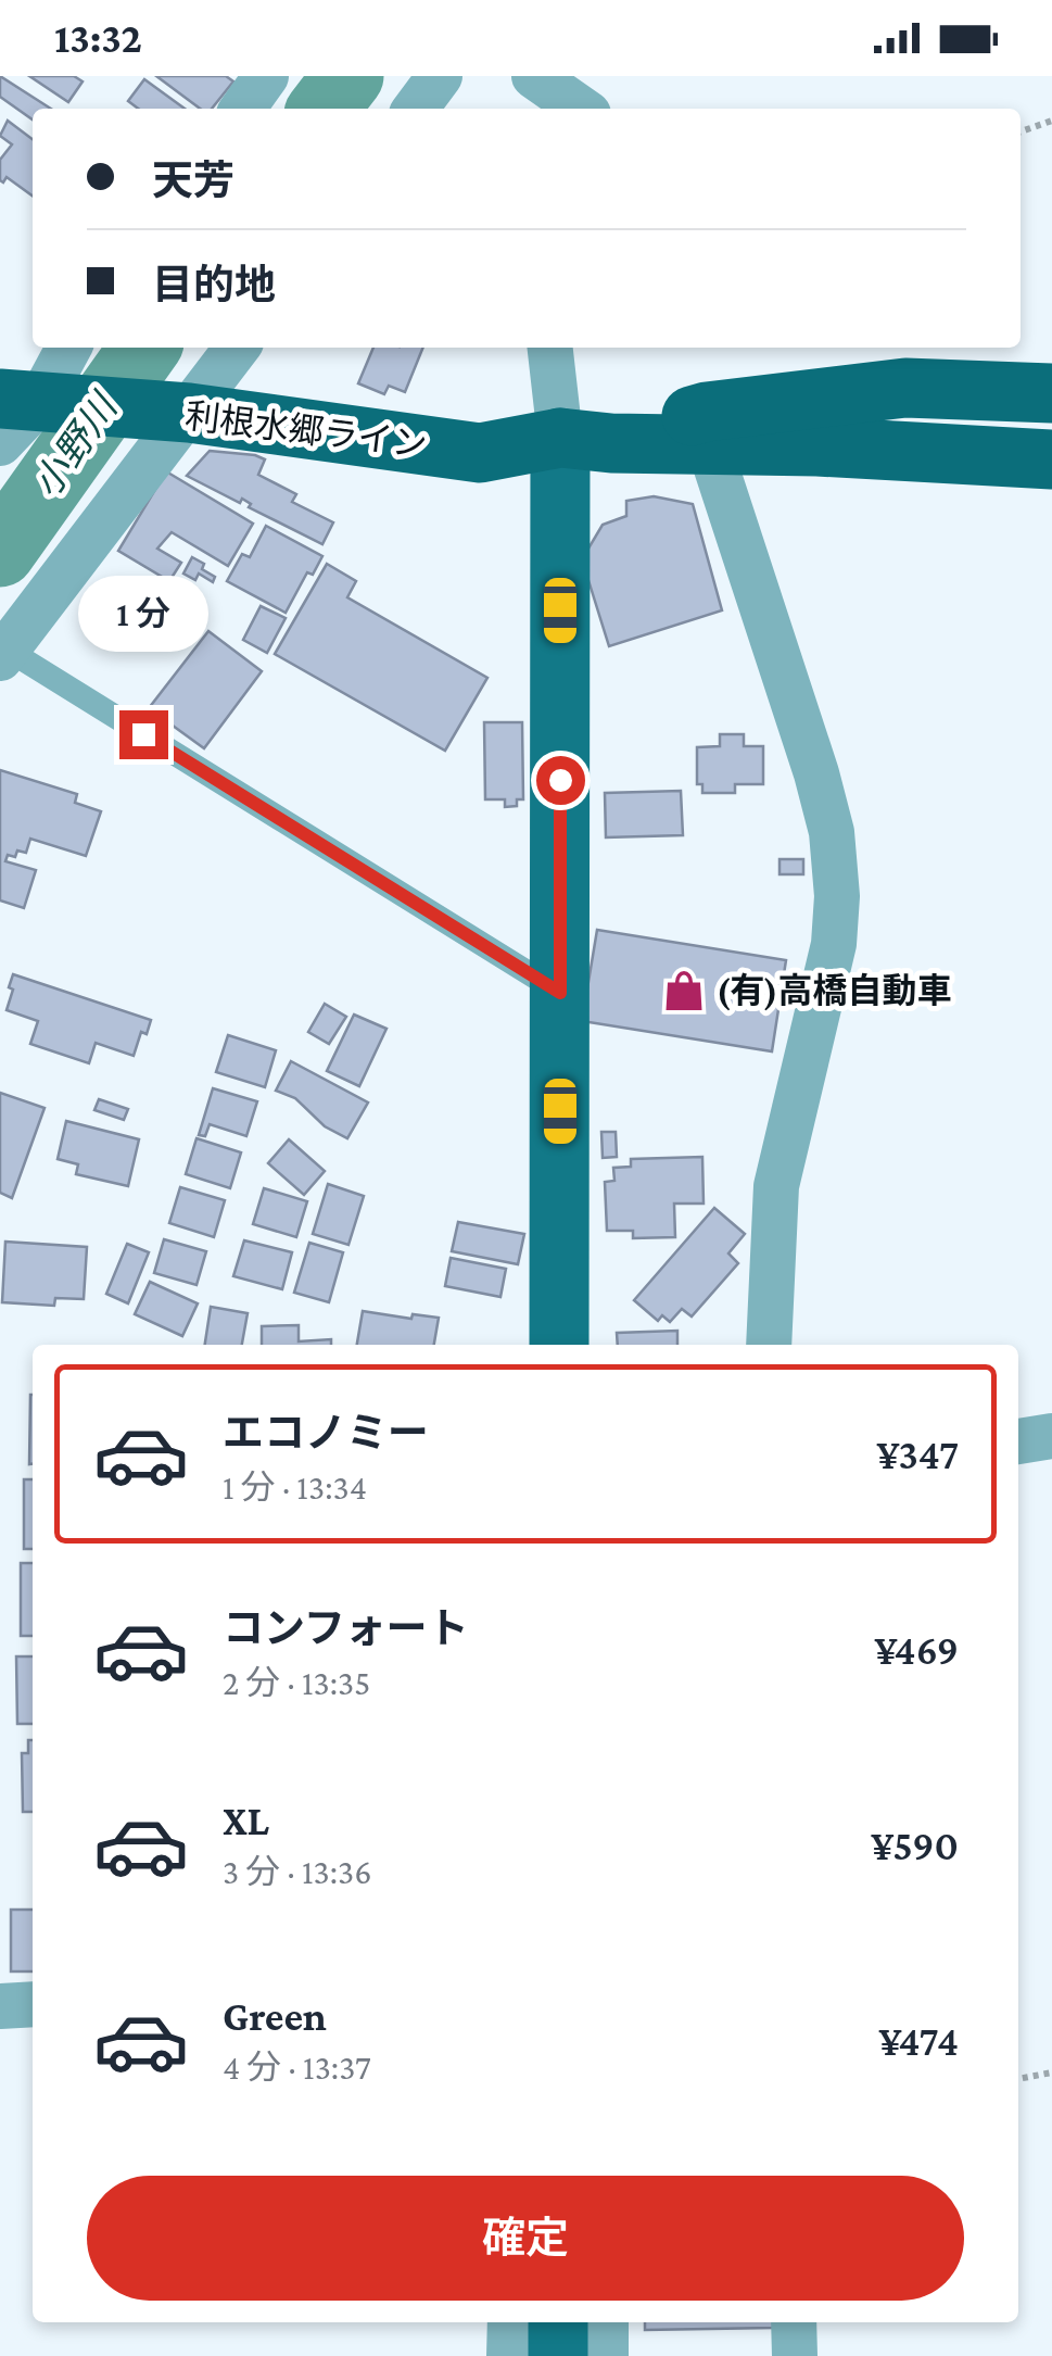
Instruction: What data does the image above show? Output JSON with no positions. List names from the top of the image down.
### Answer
{
  "streets": {
    "highway": ["利根水郷ライン"]
  },
  "water": ["小野川"],
  "places": {
    "shop": ["(有)高橋自動車"]
  },
  "page": {
    "status": "13:32",
    "banner": ["天芳", "目的地"],
    "bubble": "1 分",
    "list": [
      {
        "name": "エコノミー",
        "note": "1 分 · 13:34",
        "value": "¥347"
      },
      {
        "name": "コンフォート",
        "note": "2 分 · 13:35",
        "value": "¥469"
      },
      {
        "name": "XL",
        "note": "3 分 · 13:36",
        "value": "¥590"
      },
      {
        "name": "Green",
        "note": "4 分 · 13:37",
        "value": "¥474"
      }
    ],
    "buttons": "確定"
  }
}
